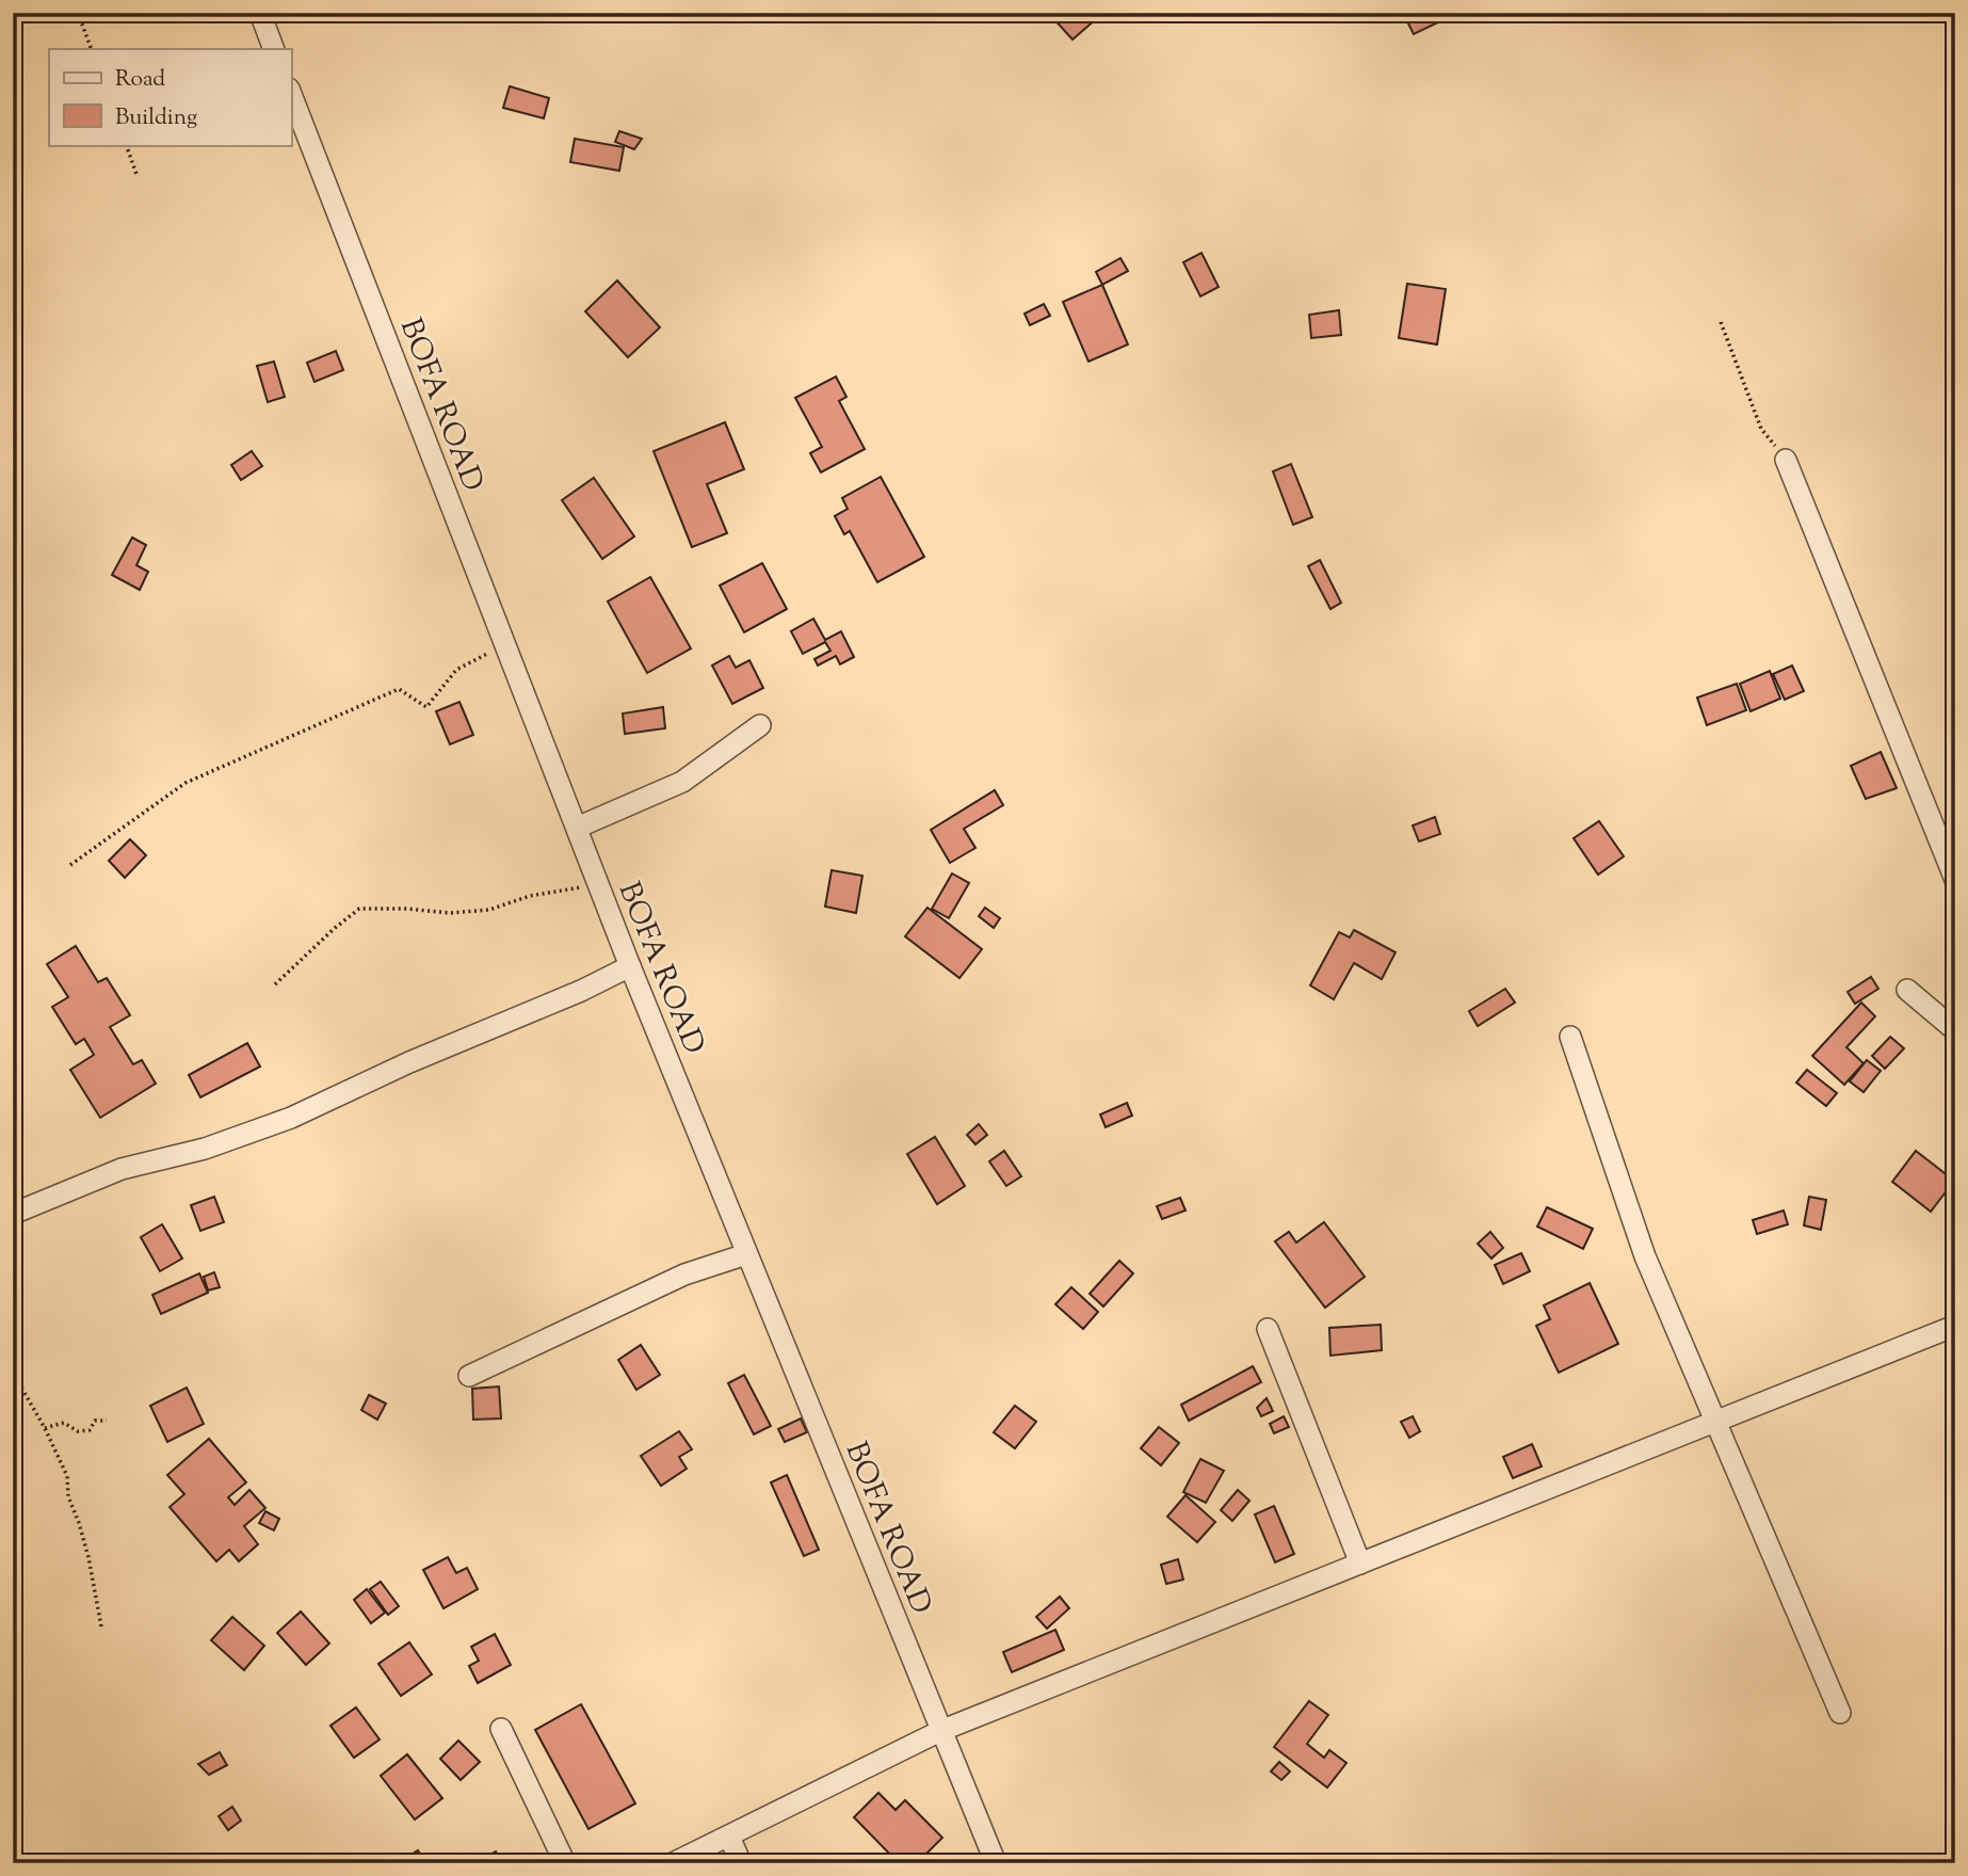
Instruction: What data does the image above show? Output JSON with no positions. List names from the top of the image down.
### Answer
{
  "streets": {
    "street": ["BOFA ROAD"]
  },
  "legend": ["Road", "Building"]
}
